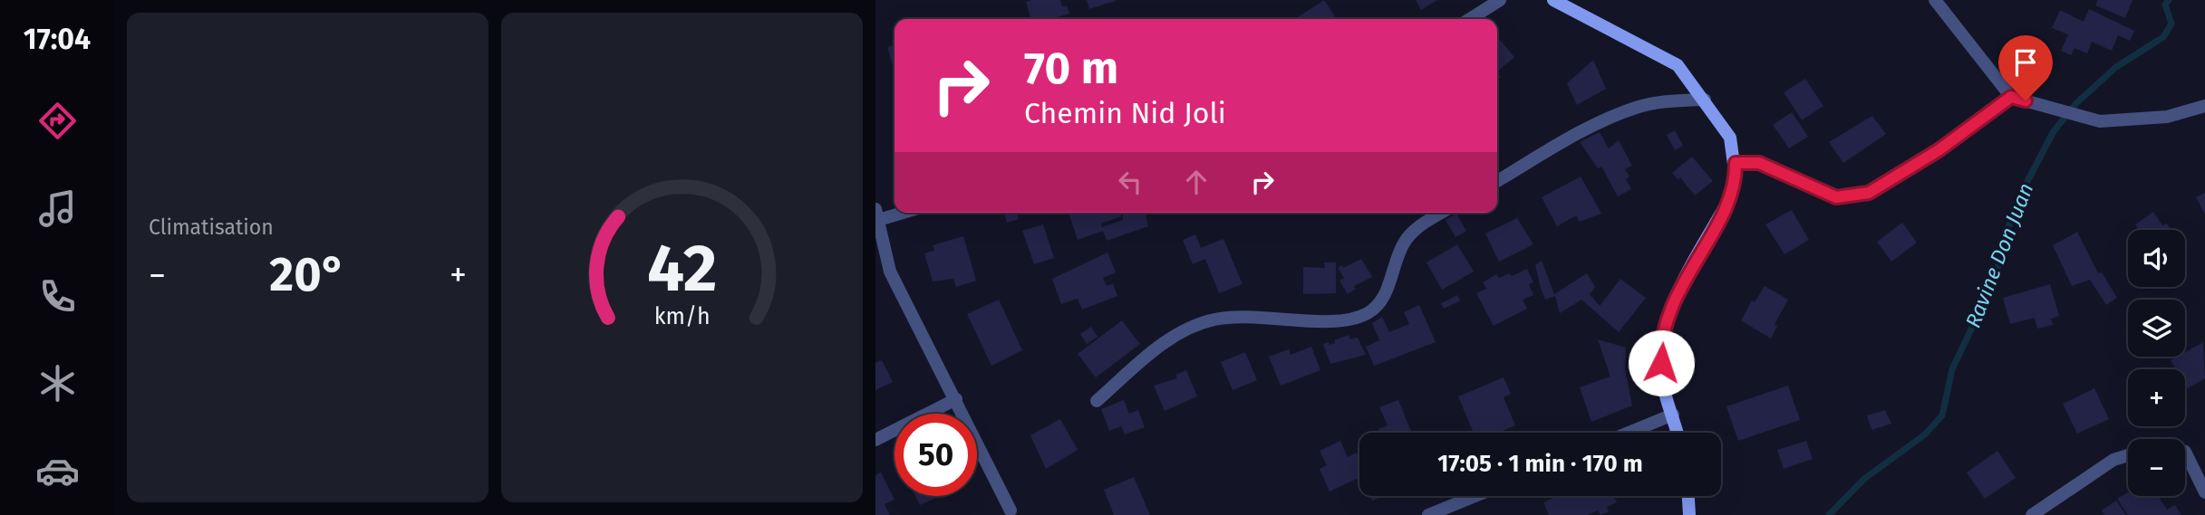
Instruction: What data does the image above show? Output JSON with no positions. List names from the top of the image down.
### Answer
{
  "water": ["Ravine Don Juan"],
  "page": {
    "tabs": "17:04",
    "tile": "Climatisation",
    "turn": ["70 m", "Chemin Nid Joli"],
    "map_buttons": ["+", "−"],
    "heat": ["−", "20°", "+"],
    "limit": "50",
    "trip": "17:05 · 1 min · 170 m",
    "gauge": ["42", "km/h"]
  }
}
